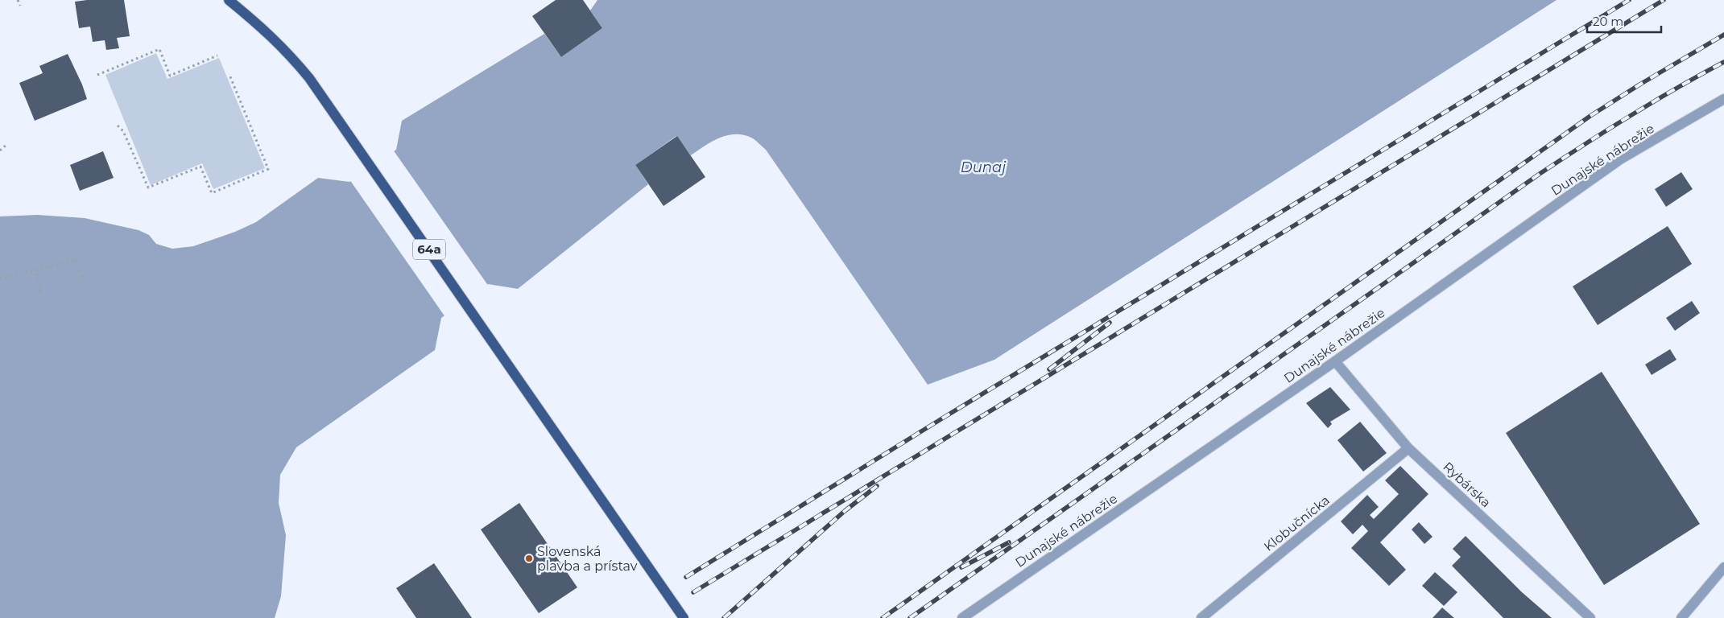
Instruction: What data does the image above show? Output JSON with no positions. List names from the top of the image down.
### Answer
{
  "streets": {
    "main road": ["64a"],
    "street": ["Dunajské nábrežie", "Rybárska", "Klobučnícka"]
  },
  "crossings": [
    ["Dunajské nábrežie", "Rybárska"],
    ["Rybárska", "Klobučnícka"]
  ],
  "water": ["Dunaj"],
  "places": ["Slovenská plavba a prístav"],
  "scale_bar": "20 m"
}
